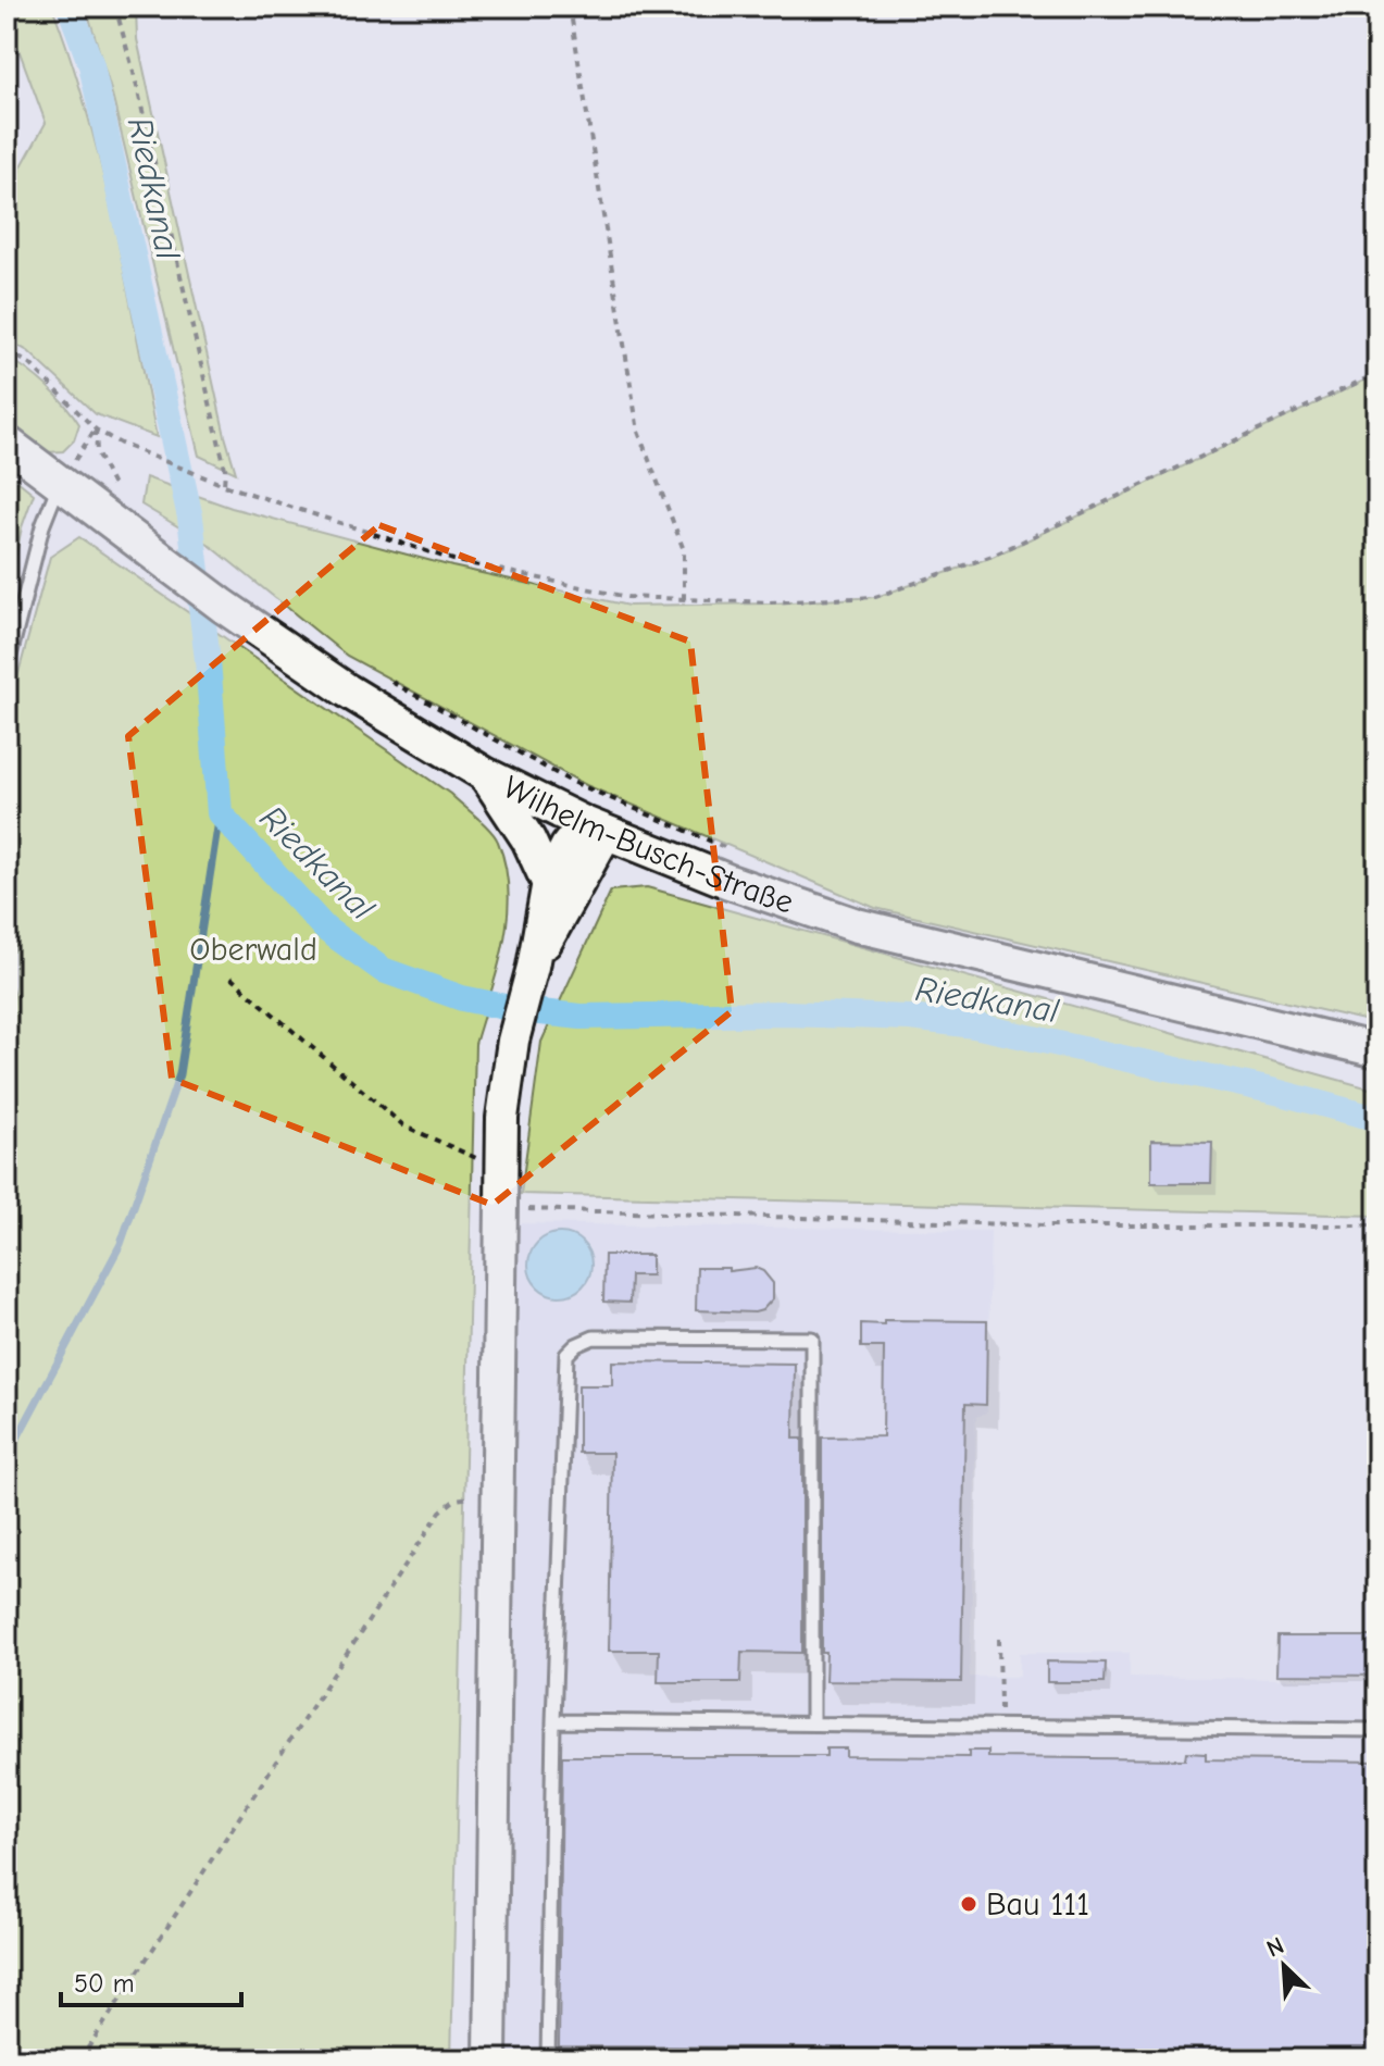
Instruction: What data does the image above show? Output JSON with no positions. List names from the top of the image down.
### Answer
{
  "streets": {
    "main road": ["Wilhelm-Busch-Straße"]
  },
  "water": ["Riedkanal"],
  "parks": ["Oberwald"],
  "places": ["Bau 111"],
  "scale_bar": "50 m",
  "north": "top left"
}
